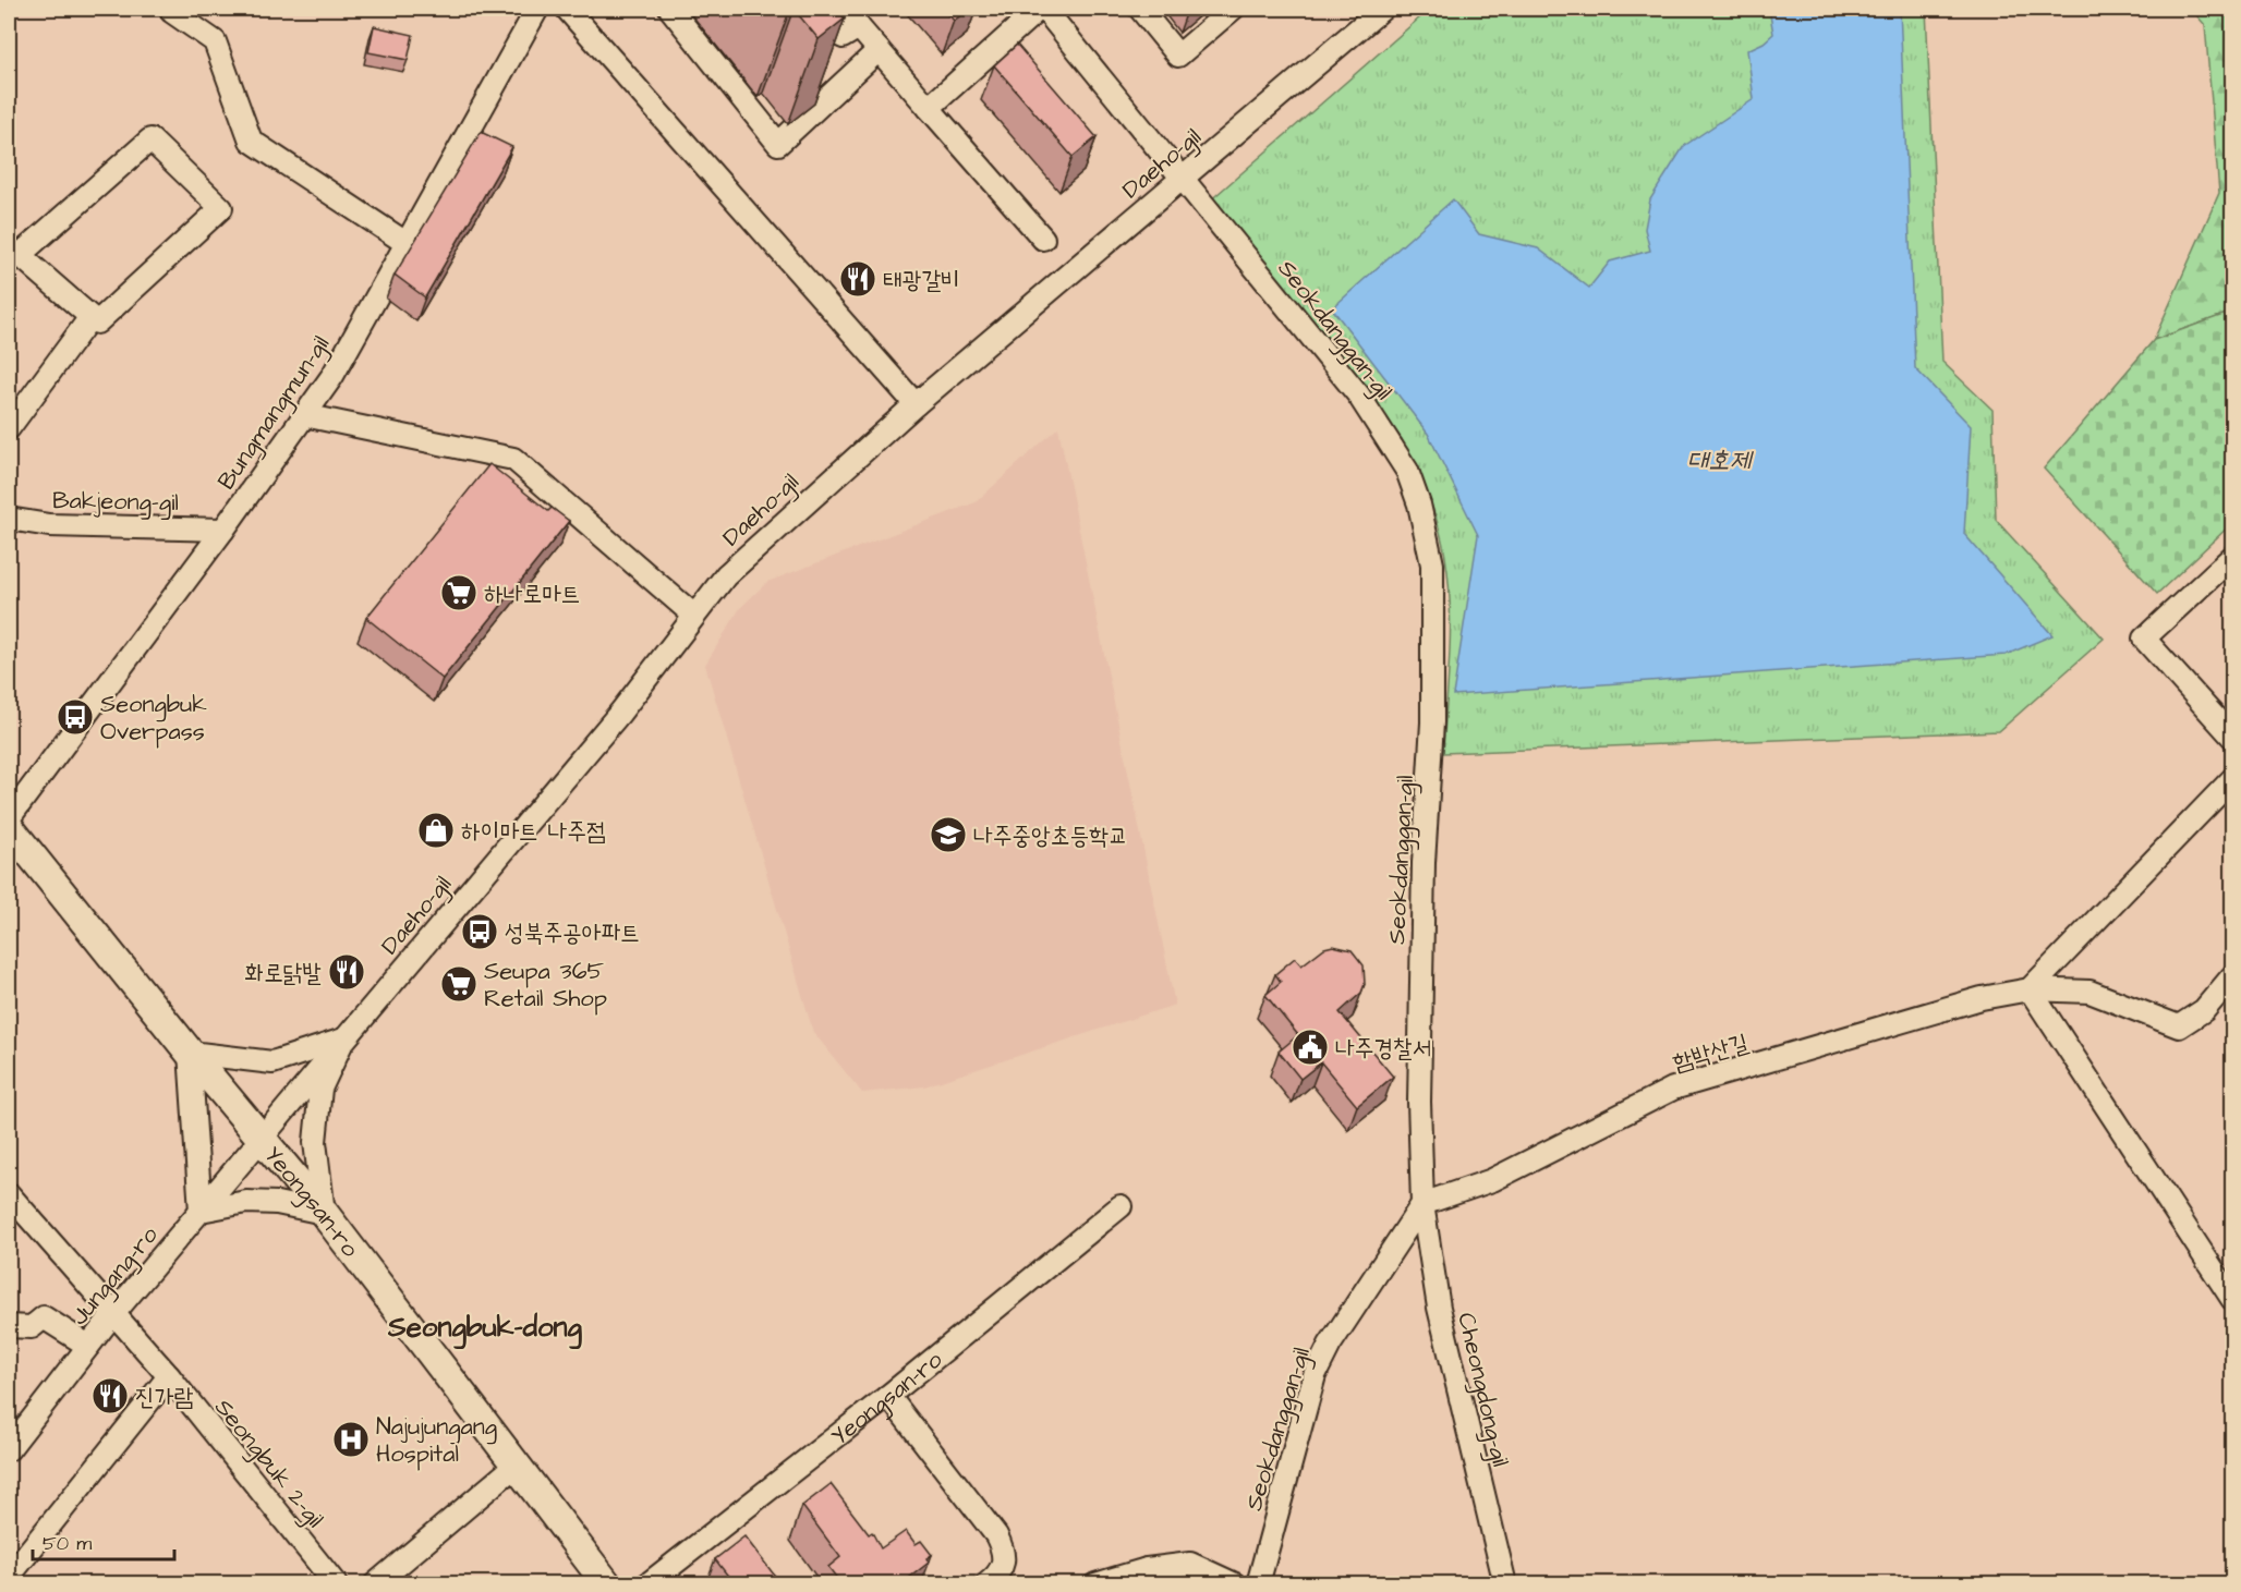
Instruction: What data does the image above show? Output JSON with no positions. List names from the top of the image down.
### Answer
{
  "streets": {
    "main road": ["Yeongsan-ro"],
    "street": [
      "Daeho-gil",
      "Seokdanggan-gil",
      "Bungmangmun-gil",
      "Bakjeong-gil",
      "함박산길",
      "Jungang-ro",
      "Cheongdong-gil",
      "Seongbuk 2-gil"
    ]
  },
  "crossings": [
    ["Daeho-gil", "Seokdanggan-gil"],
    ["Daeho-gil", "Yeongsan-ro"],
    ["Daeho-gil", "Jungang-ro"],
    ["Seokdanggan-gil", "함박산길"],
    ["Seokdanggan-gil", "Cheongdong-gil"],
    ["Bungmangmun-gil", "Bakjeong-gil"],
    ["함박산길", "Cheongdong-gil"],
    ["Yeongsan-ro", "Jungang-ro"],
    ["Jungang-ro", "Seongbuk 2-gil"]
  ],
  "districts": ["Seongbuk-dong"],
  "water": ["대호제"],
  "places": {
    "restaurant": ["태광갈비", "화로닭발", "진가람"],
    "supermarket": ["하나로마트", "Seupa 365 Retail Shop"],
    "bus stop": ["Seongbuk Overpass", "성북주공아파트"],
    "shop": ["하이마트 나주점"],
    "school or university": ["나주중앙초등학교"],
    "public building": ["나주경찰서"],
    "hospital": ["Najujungang Hospital"]
  },
  "scale_bar": "50 m"
}
